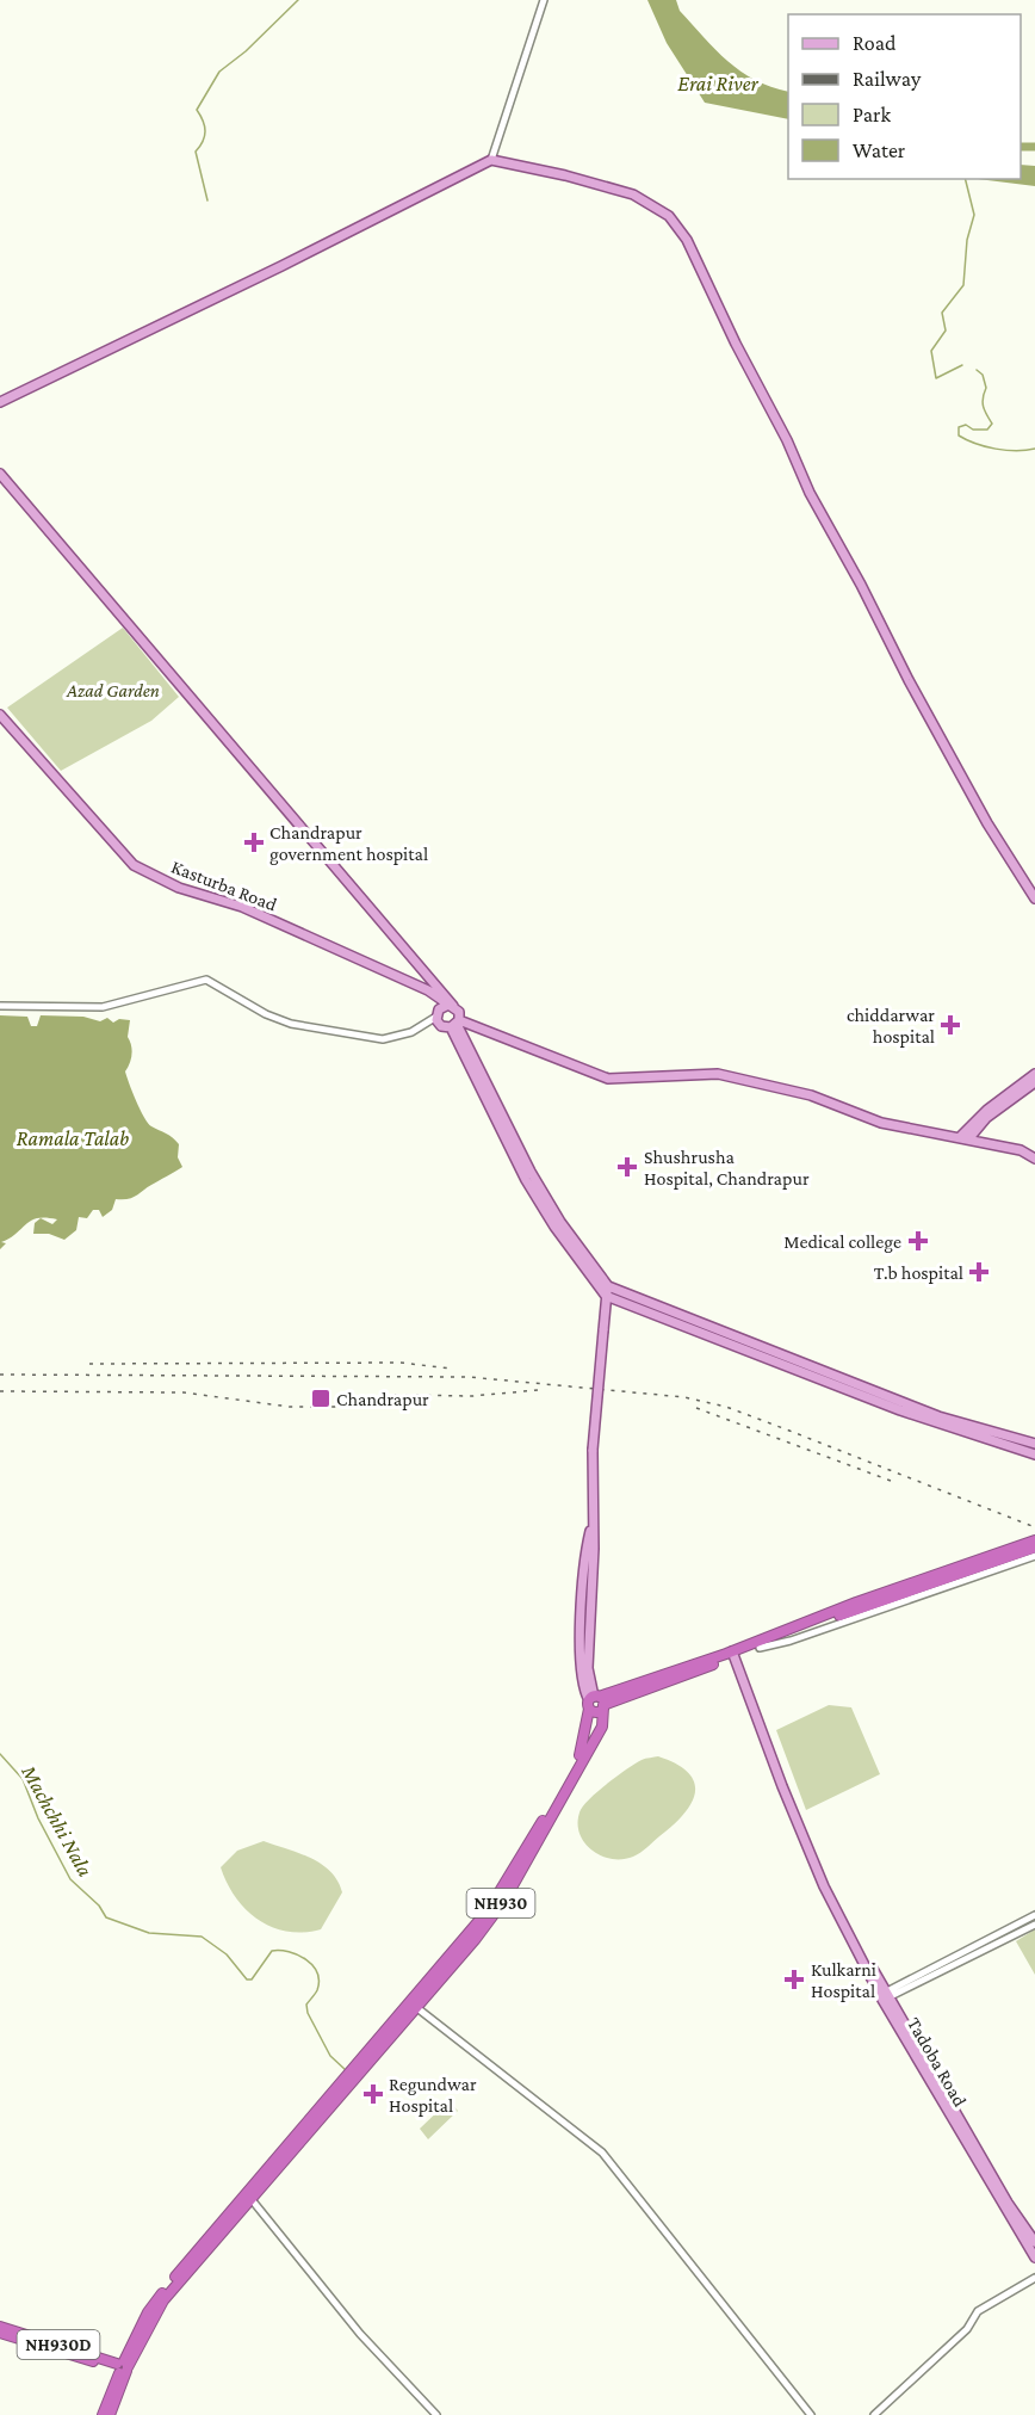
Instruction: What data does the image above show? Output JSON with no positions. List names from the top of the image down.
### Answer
{
  "streets": {
    "highway": ["NH930", "NH930D"],
    "main road": ["Kasturba Road", "Tadoba Road"]
  },
  "crossings": [
    ["NH930", "NH930D"]
  ],
  "water": ["Erai River", "Ramala Talab", "Machchhi Nala"],
  "parks": ["Azad Garden"],
  "places": {
    "health": [
      "Chandrapur government hospital",
      "chiddarwar hospital",
      "Shushrusha Hospital, Chandrapur",
      "Medical college",
      "T.b hospital",
      "Kulkarni Hospital",
      "Regundwar Hospital"
    ],
    "transit": ["Chandrapur"]
  },
  "legend": [
    "Road",
    "Railway",
    "Park",
    "Water"
  ]
}
